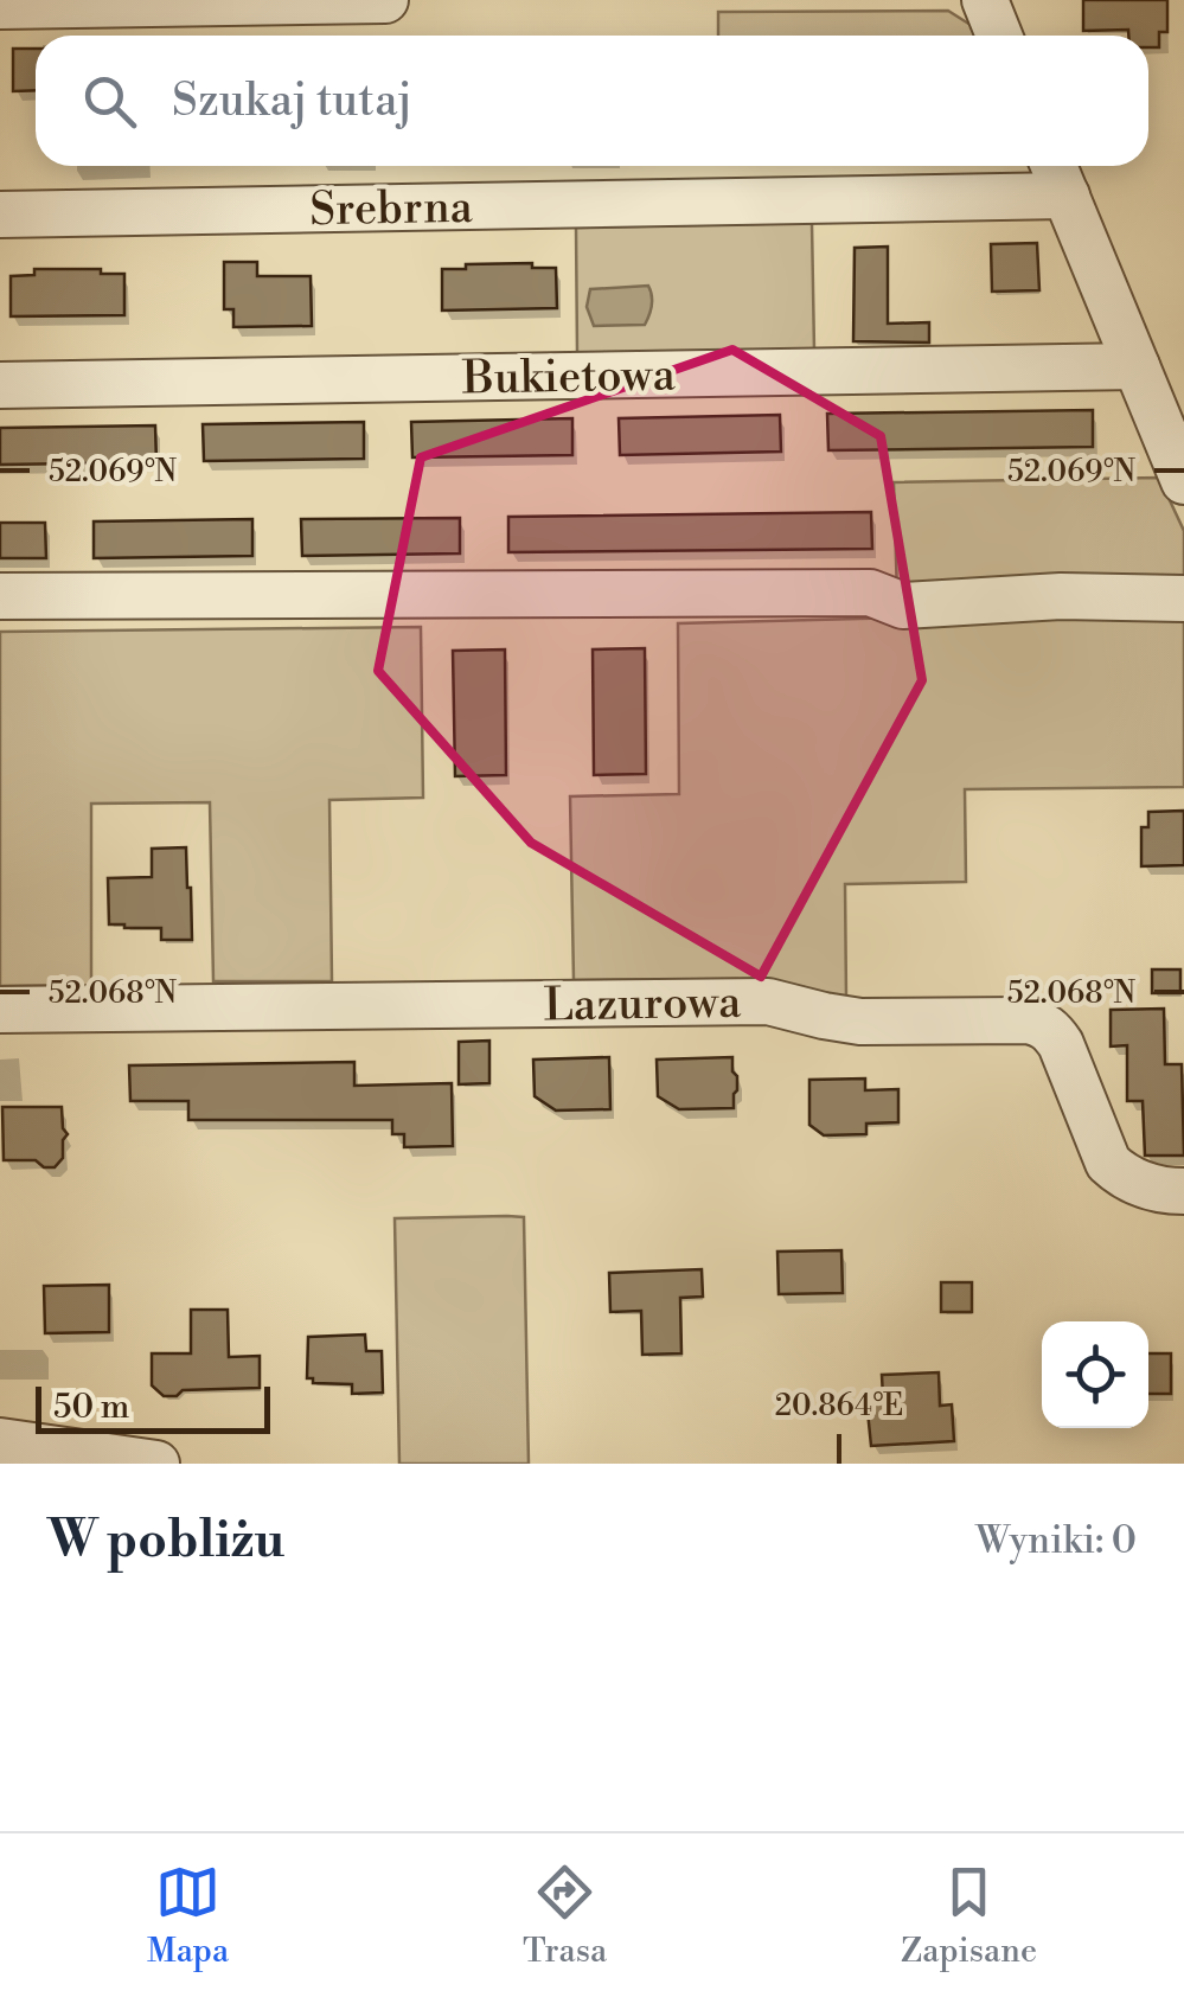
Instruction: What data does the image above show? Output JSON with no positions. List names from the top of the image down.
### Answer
{
  "streets": {
    "street": ["Srebrna", "Bukietowa", "Lazurowa"]
  },
  "scale_bar": "50 m",
  "page": {
    "search": "Szukaj tutaj",
    "scale": "50 m",
    "heading": ["W pobliżu", "Wyniki: 0"],
    "nav": ["Mapa", "Trasa", "Zapisane"]
  },
  "coordinates": ["52.069°N", "52.068°N", "20.864°E"]
}
